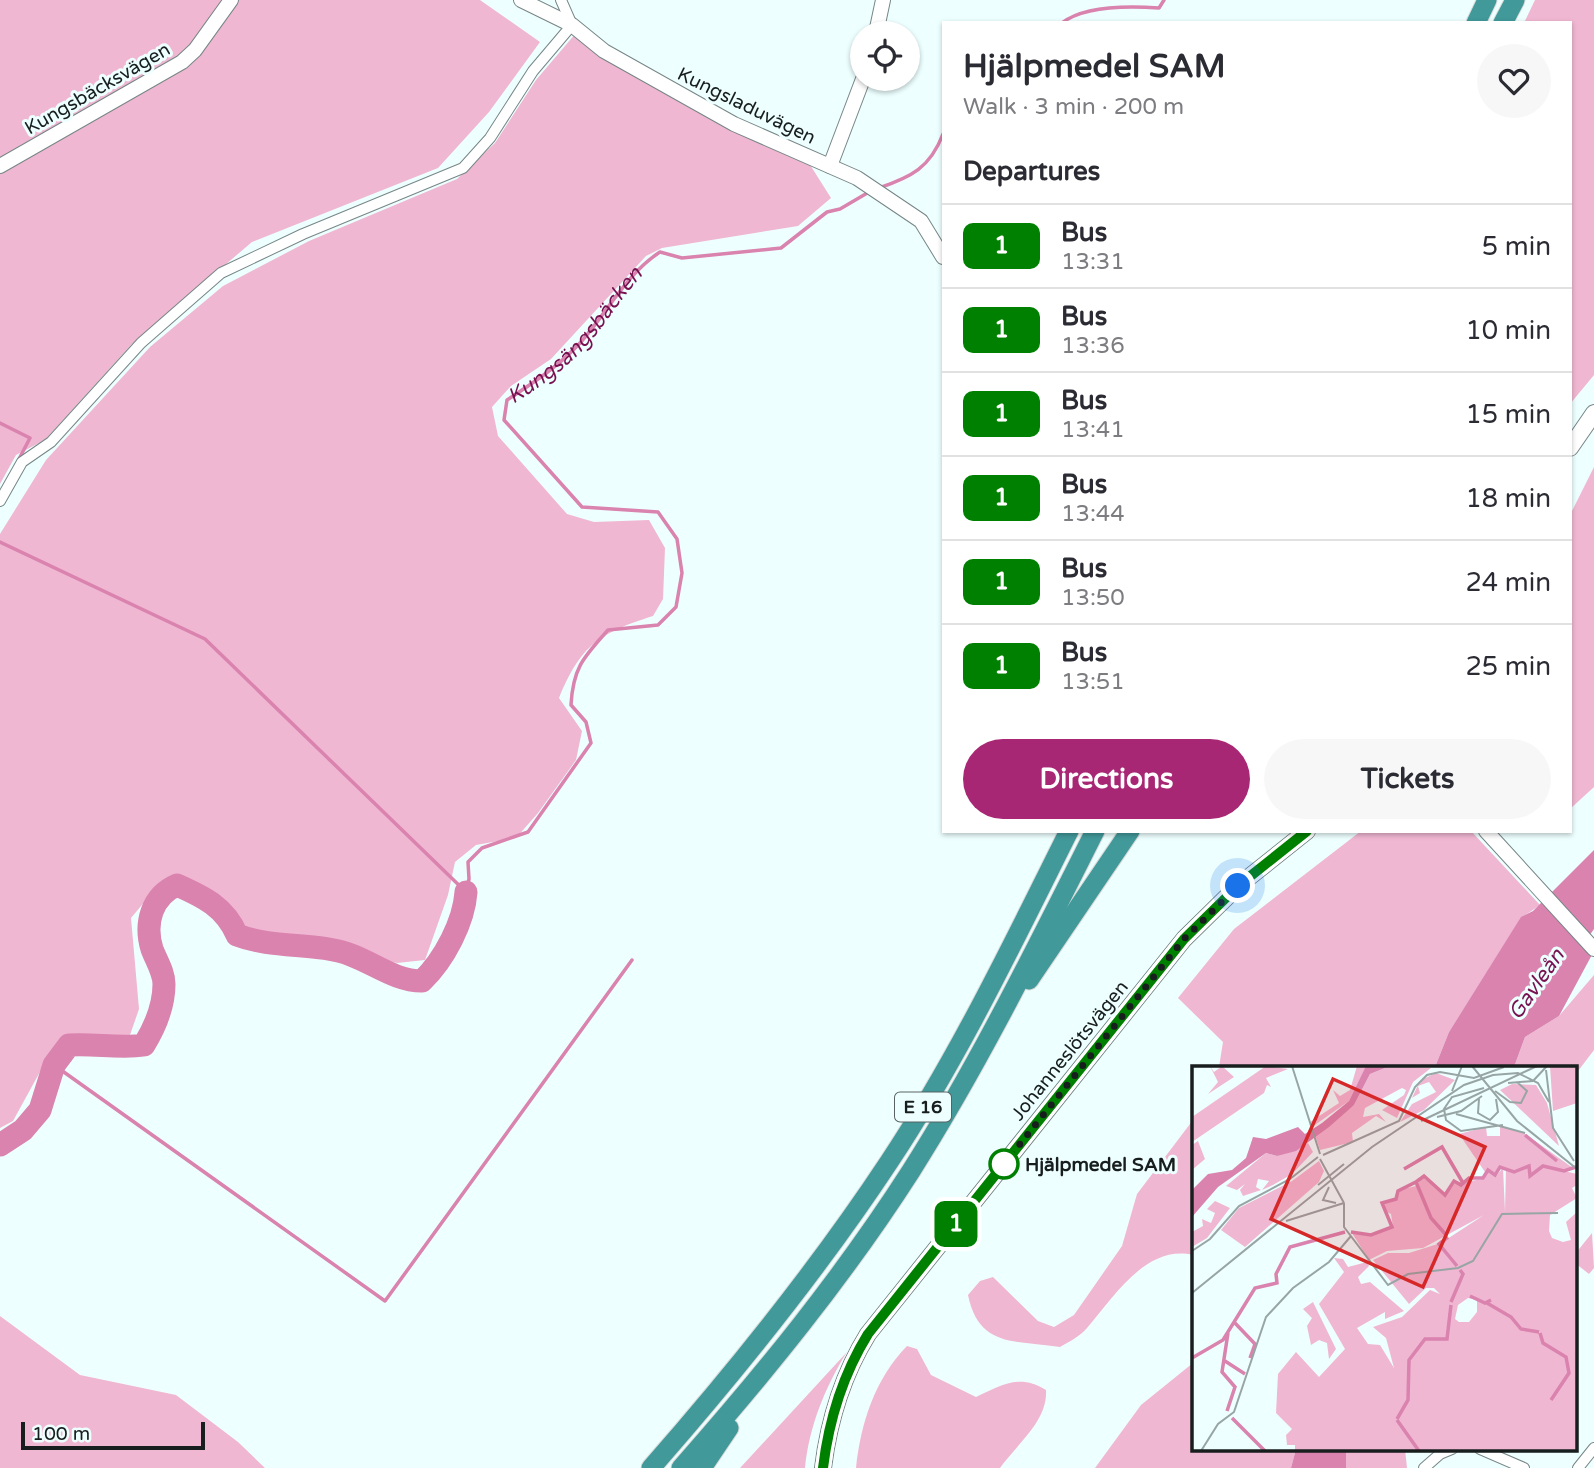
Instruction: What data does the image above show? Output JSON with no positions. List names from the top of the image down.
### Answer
{
  "streets": {
    "highway": ["E 16"],
    "main road": ["Johanneslötsvägen"],
    "street": ["Kungsbäcksvägen", "Kungsladuvägen"]
  },
  "water": ["Kungsängsbäcken", "Gavleån"],
  "places": ["Hjälpmedel SAM"],
  "lines": ["bus line 1"],
  "scale_bar": "100 m",
  "page": {
    "on_map": "1",
    "heading": [
      ["Hjälpmedel SAM", "Walk · 3 min · 200 m"],
      "Departures"
    ],
    "list": [
      {
        "mark": "1",
        "name": "Bus",
        "note": "13:31",
        "value": "5 min"
      },
      {
        "mark": "1",
        "name": "Bus",
        "note": "13:36",
        "value": "10 min"
      },
      {
        "mark": "1",
        "name": "Bus",
        "note": "13:41",
        "value": "15 min"
      },
      {
        "mark": "1",
        "name": "Bus",
        "note": "13:44",
        "value": "18 min"
      },
      {
        "mark": "1",
        "name": "Bus",
        "note": "13:50",
        "value": "24 min"
      },
      {
        "mark": "1",
        "name": "Bus",
        "note": "13:51",
        "value": "25 min"
      }
    ],
    "buttons": ["Directions", "Tickets"],
    "scale": "100 m"
  }
}
